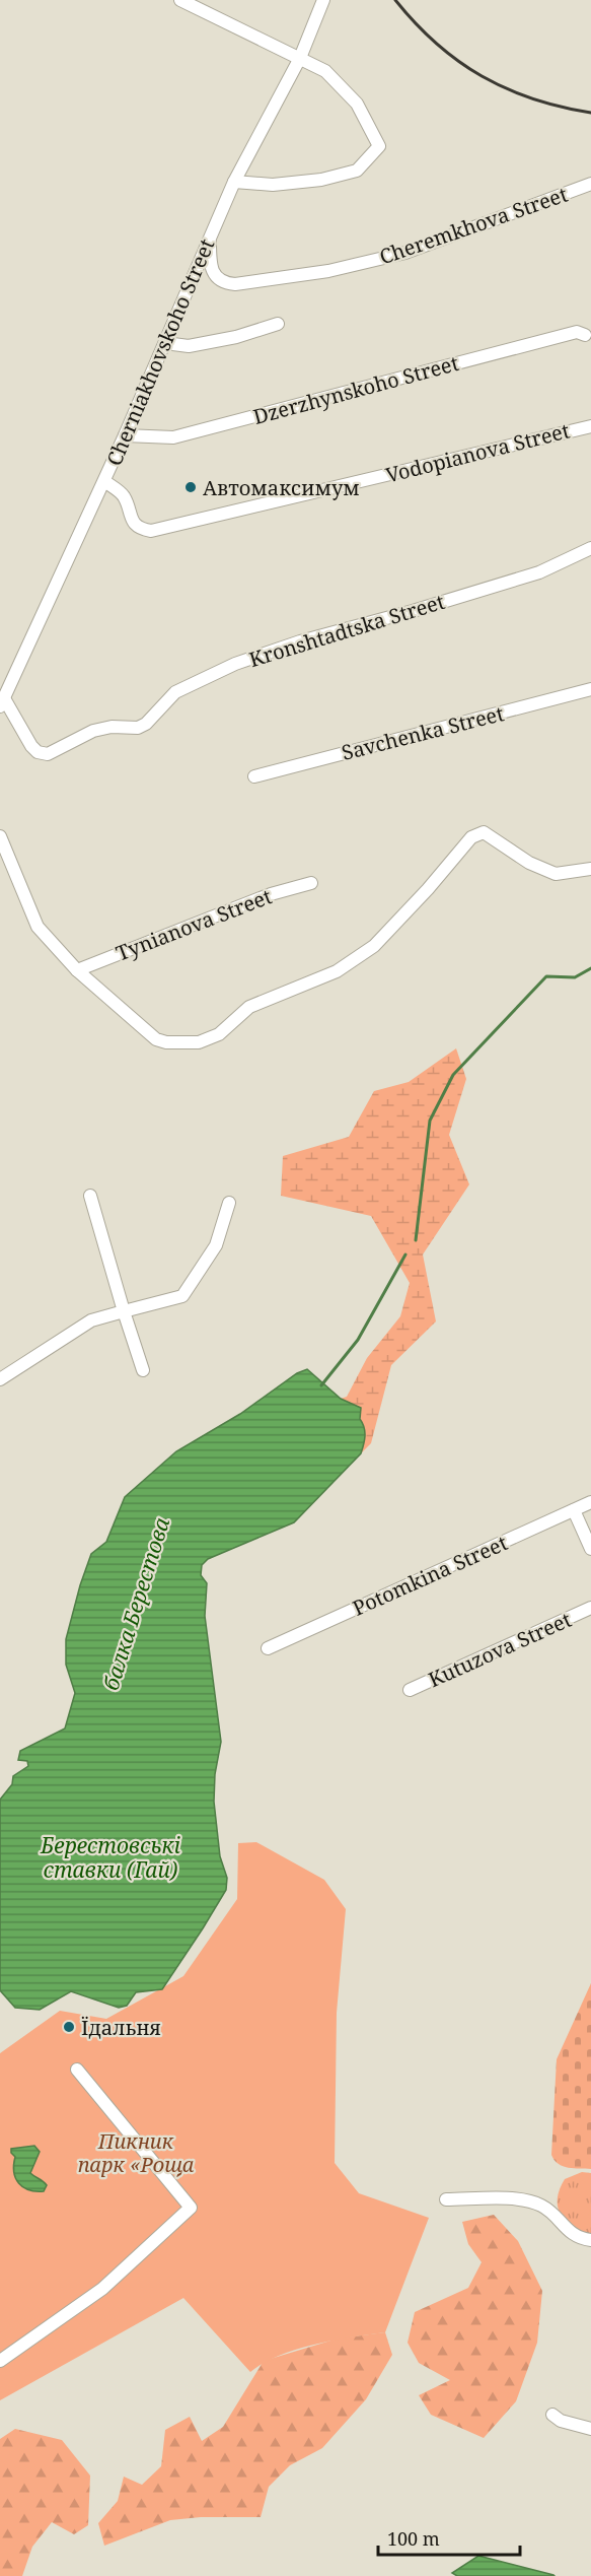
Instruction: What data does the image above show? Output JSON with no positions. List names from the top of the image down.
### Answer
{
  "streets": {
    "street": [
      "Cheremkhova Street",
      "Cherniakhovskoho Street",
      "Dzerzhynskoho Street",
      "Vodopianova Street",
      "Kronshtadtska Street",
      "Savchenka Street",
      "Tynianova Street",
      "Potomkina Street",
      "Kutuzova Street"
    ]
  },
  "crossings": [
    ["Cheremkhova Street", "Cherniakhovskoho Street"],
    ["Cherniakhovskoho Street", "Dzerzhynskoho Street"],
    ["Cherniakhovskoho Street", "Vodopianova Street"],
    ["Cherniakhovskoho Street", "Kronshtadtska Street"]
  ],
  "water": ["балка Берестова", "Берестовські ставки (Гай)"],
  "parks": ["Пикник парк «Роща"],
  "places": ["Автомаксимум", "Їдальня"],
  "scale_bar": "100 m"
}
